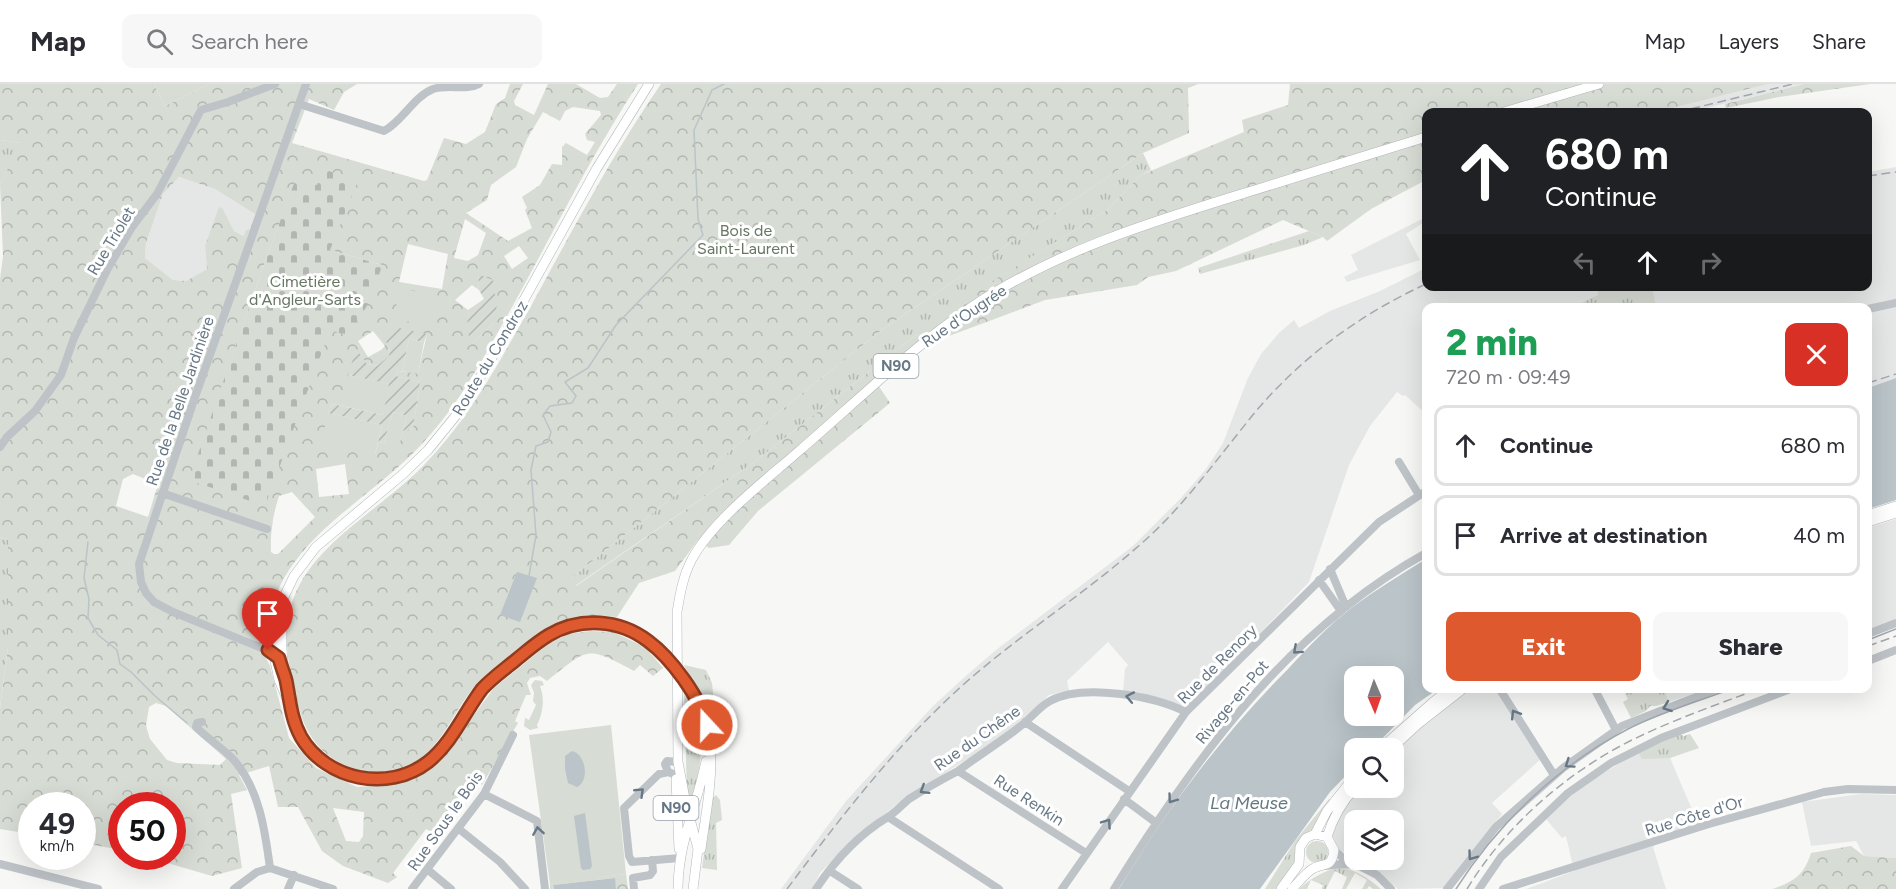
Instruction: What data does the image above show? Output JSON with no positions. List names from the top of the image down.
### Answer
{
  "streets": {
    "main road": ["Rue d'Ougrée", "Route du Condroz", "N90"],
    "street": [
      "Rue Triolet",
      "Rue de la Belle Jardinière",
      "Rue de Renory",
      "Rivage-en-Pot",
      "Rue du Chêne",
      "Rue Renkin",
      "Rue Côte d'Or",
      "Rue Sous le Bois"
    ]
  },
  "crossings": [
    ["Rue d'Ougrée", "Route du Condroz"],
    ["Route du Condroz", "Rue de la Belle Jardinière"],
    ["Rue de Renory", "Rue du Chêne"],
    ["Rue de Renory", "Rue Renkin"],
    ["Rue du Chêne", "Rue Renkin"]
  ],
  "one_way": ["Rivage-en-Pot", "Rue du Chêne"],
  "water": ["La Meuse"],
  "parks": ["Bois de Saint-Laurent", "Cimetière d'Angleur-Sarts"],
  "north": "bottom",
  "page": {
    "header": "Map",
    "search": "Search here",
    "nav": ["Map", "Layers", "Share"],
    "turn": ["680 m", "Continue"],
    "heading": ["2 min", "720 m · 09:49"],
    "list": [
      {
        "name": "Continue",
        "value": "680 m"
      },
      {
        "name": "Arrive at destination",
        "value": "40 m"
      }
    ],
    "buttons": ["Exit", "Share"],
    "speed": "49 km/h",
    "limit": "50"
  }
}
